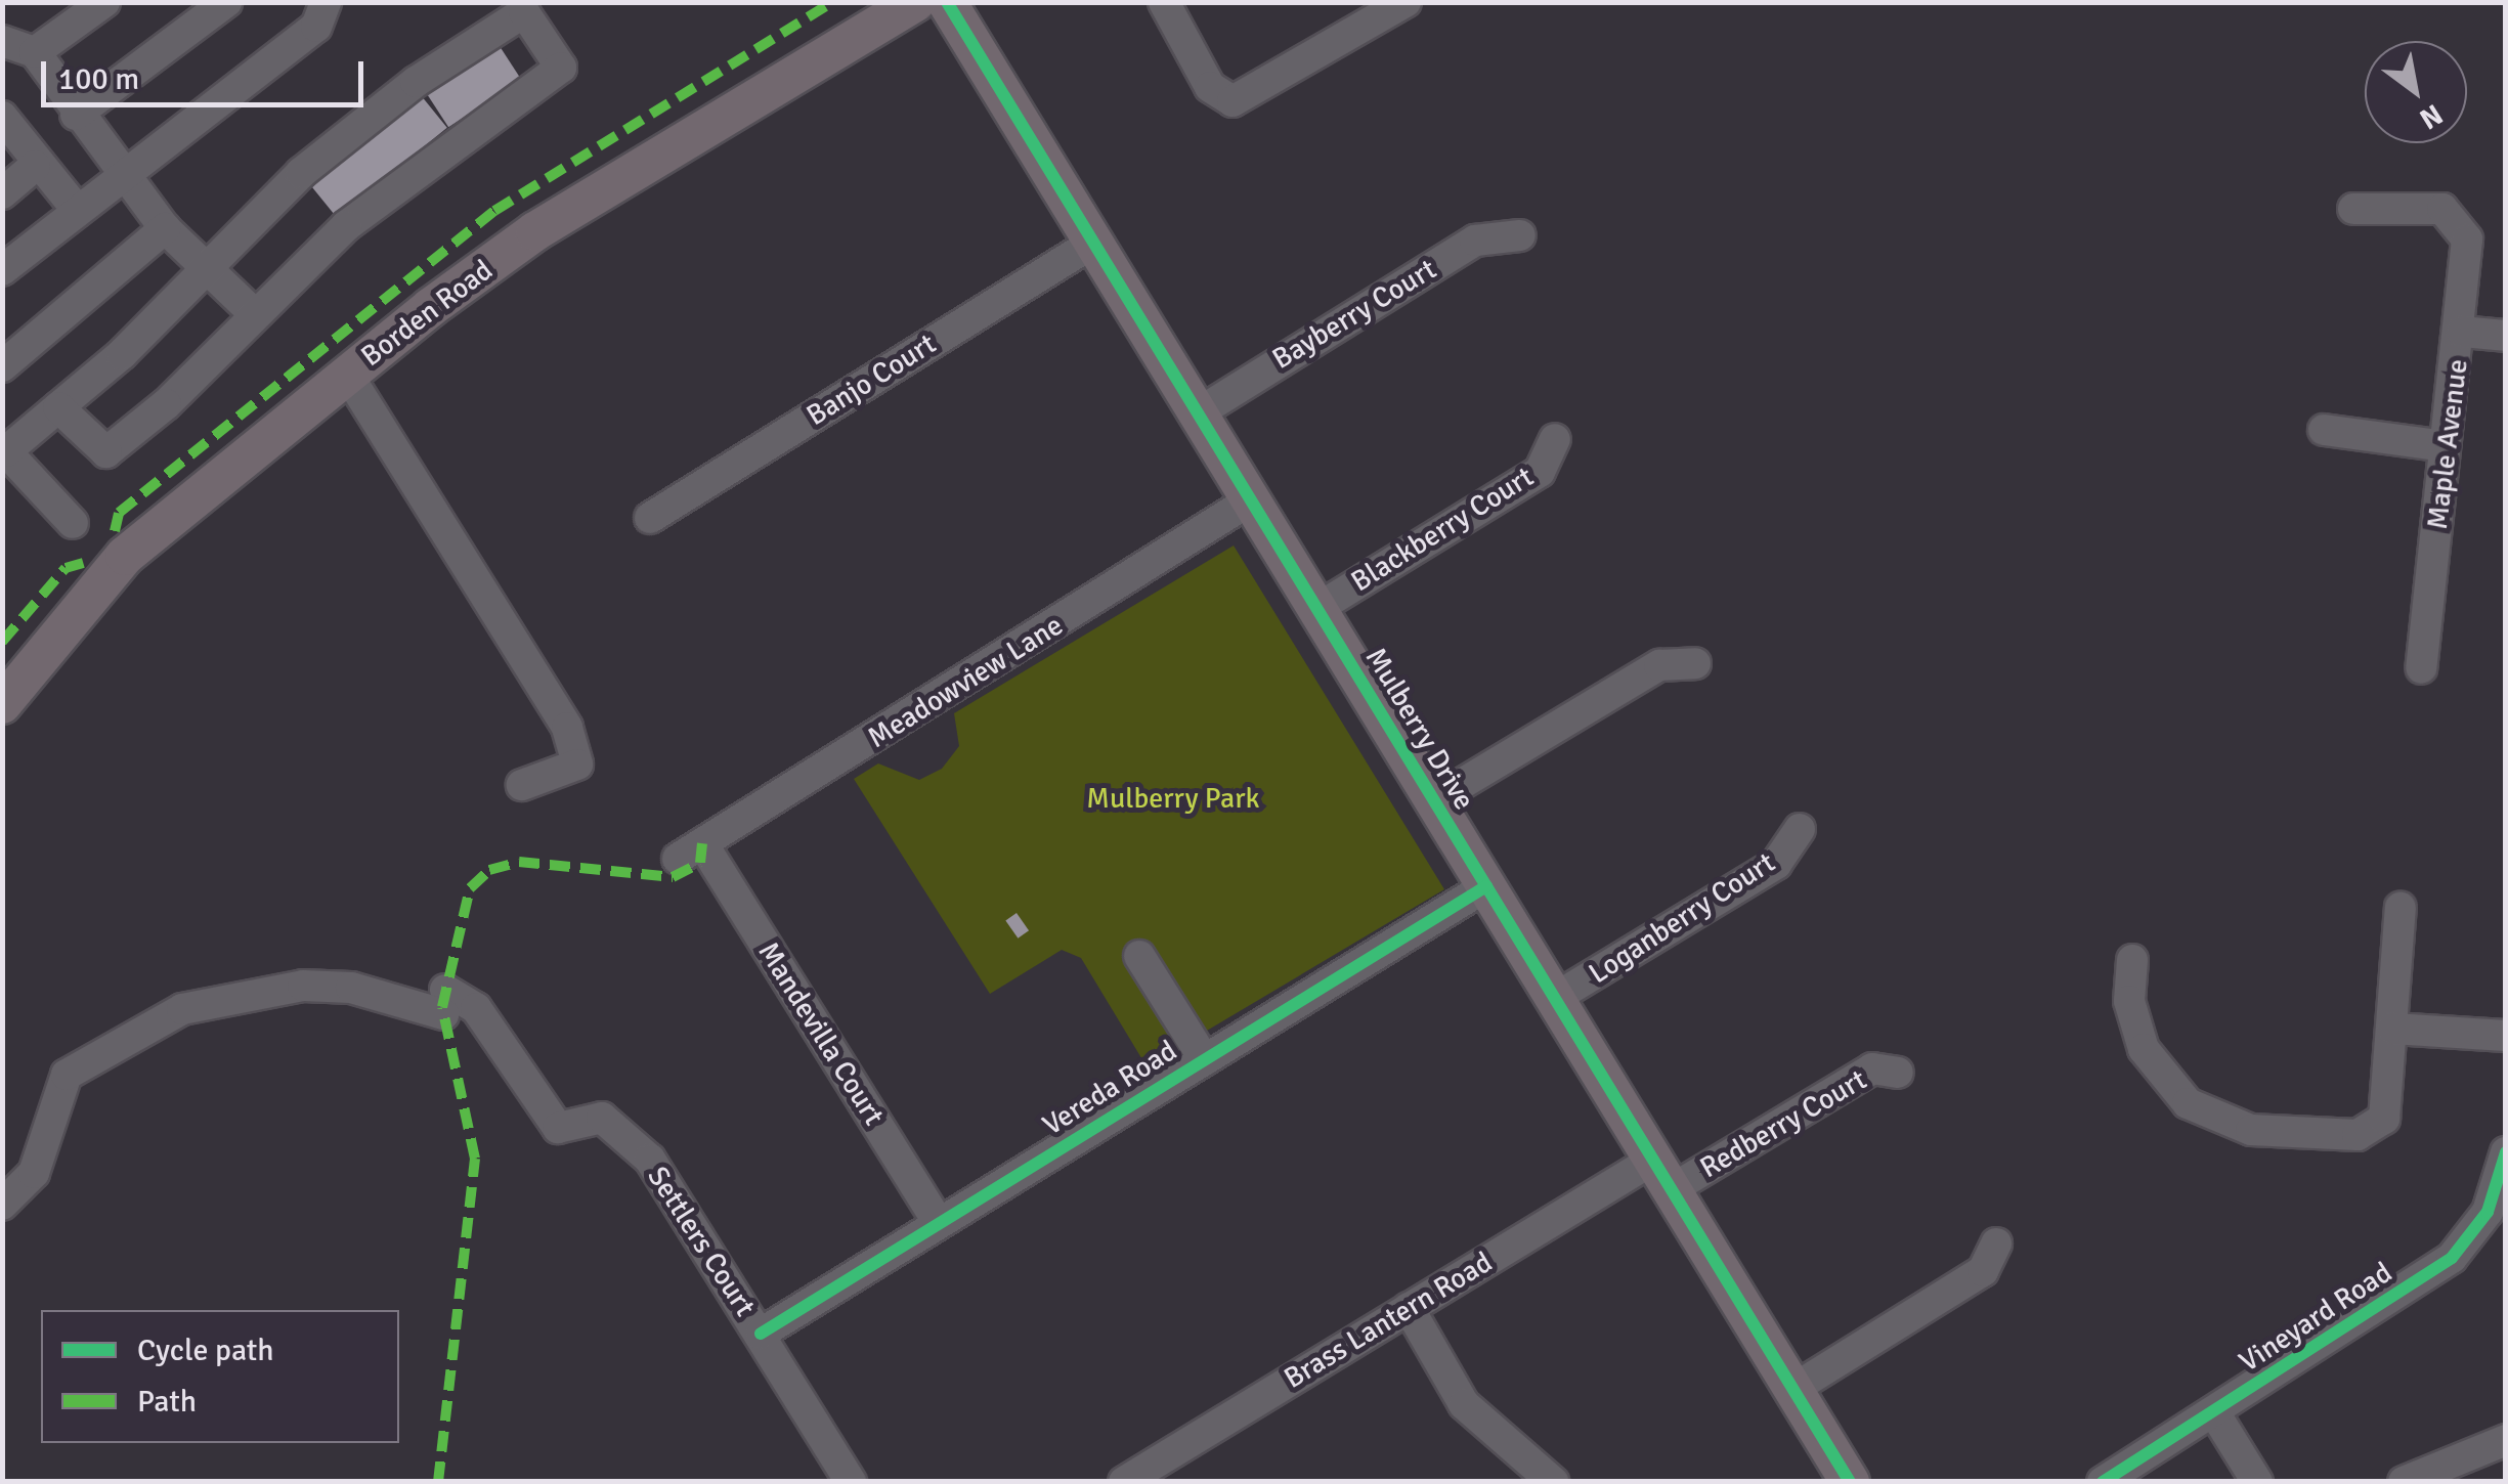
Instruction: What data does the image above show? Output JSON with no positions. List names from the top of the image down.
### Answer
{
  "streets": {
    "main road": ["Borden Road", "Mulberry Drive"],
    "street": [
      "Bayberry Court",
      "Banjo Court",
      "Maple Avenue",
      "Blackberry Court",
      "Meadowview Lane",
      "Loganberry Court",
      "Mandevilla Court",
      "Vereda Road",
      "Redberry Court",
      "Settlers Court",
      "Vineyard Road",
      "Brass Lantern Road"
    ]
  },
  "crossings": [
    ["Bayberry Court", "Mulberry Drive"],
    ["Banjo Court", "Mulberry Drive"],
    ["Blackberry Court", "Mulberry Drive"],
    ["Meadowview Lane", "Mulberry Drive"],
    ["Meadowview Lane", "Mandevilla Court"],
    ["Mulberry Drive", "Loganberry Court"],
    ["Mulberry Drive", "Vereda Road"],
    ["Mulberry Drive", "Redberry Court"],
    ["Mulberry Drive", "Brass Lantern Road"],
    ["Mandevilla Court", "Vereda Road"],
    ["Vereda Road", "Settlers Court"],
    ["Redberry Court", "Brass Lantern Road"]
  ],
  "parks": ["Mulberry Park"],
  "legend": ["Cycle path", "Path"],
  "scale_bar": "100 m",
  "north": "bottom right"
}
